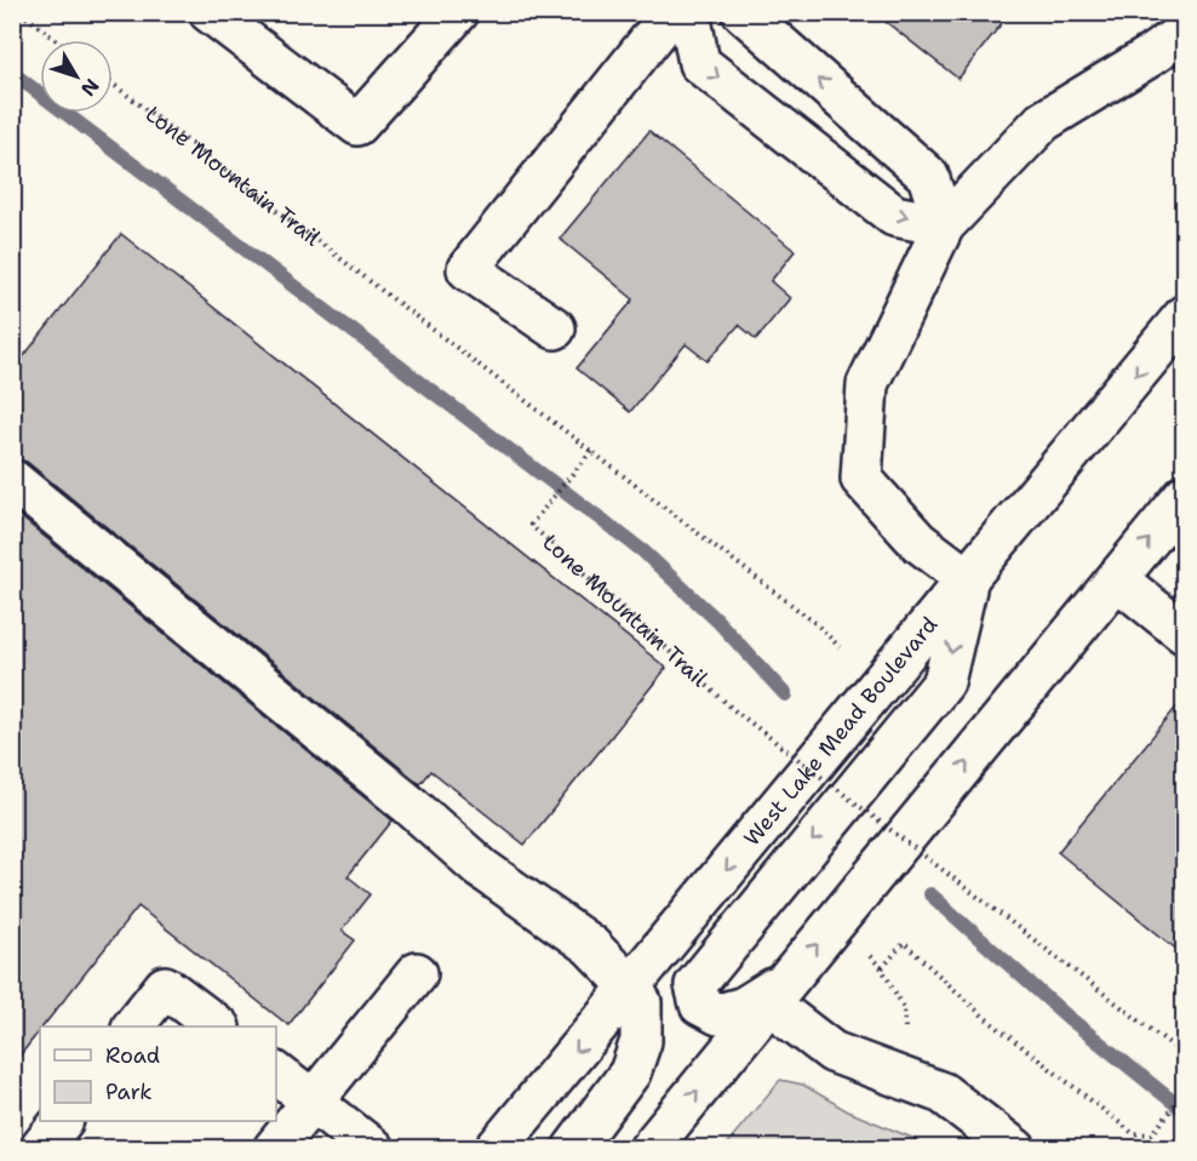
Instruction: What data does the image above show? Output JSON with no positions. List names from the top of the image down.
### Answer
{
  "streets": {
    "main road": ["West Lake Mead Boulevard"],
    "path": ["Lone Mountain Trail"]
  },
  "legend": ["Road", "Park"],
  "north": "bottom right"
}
